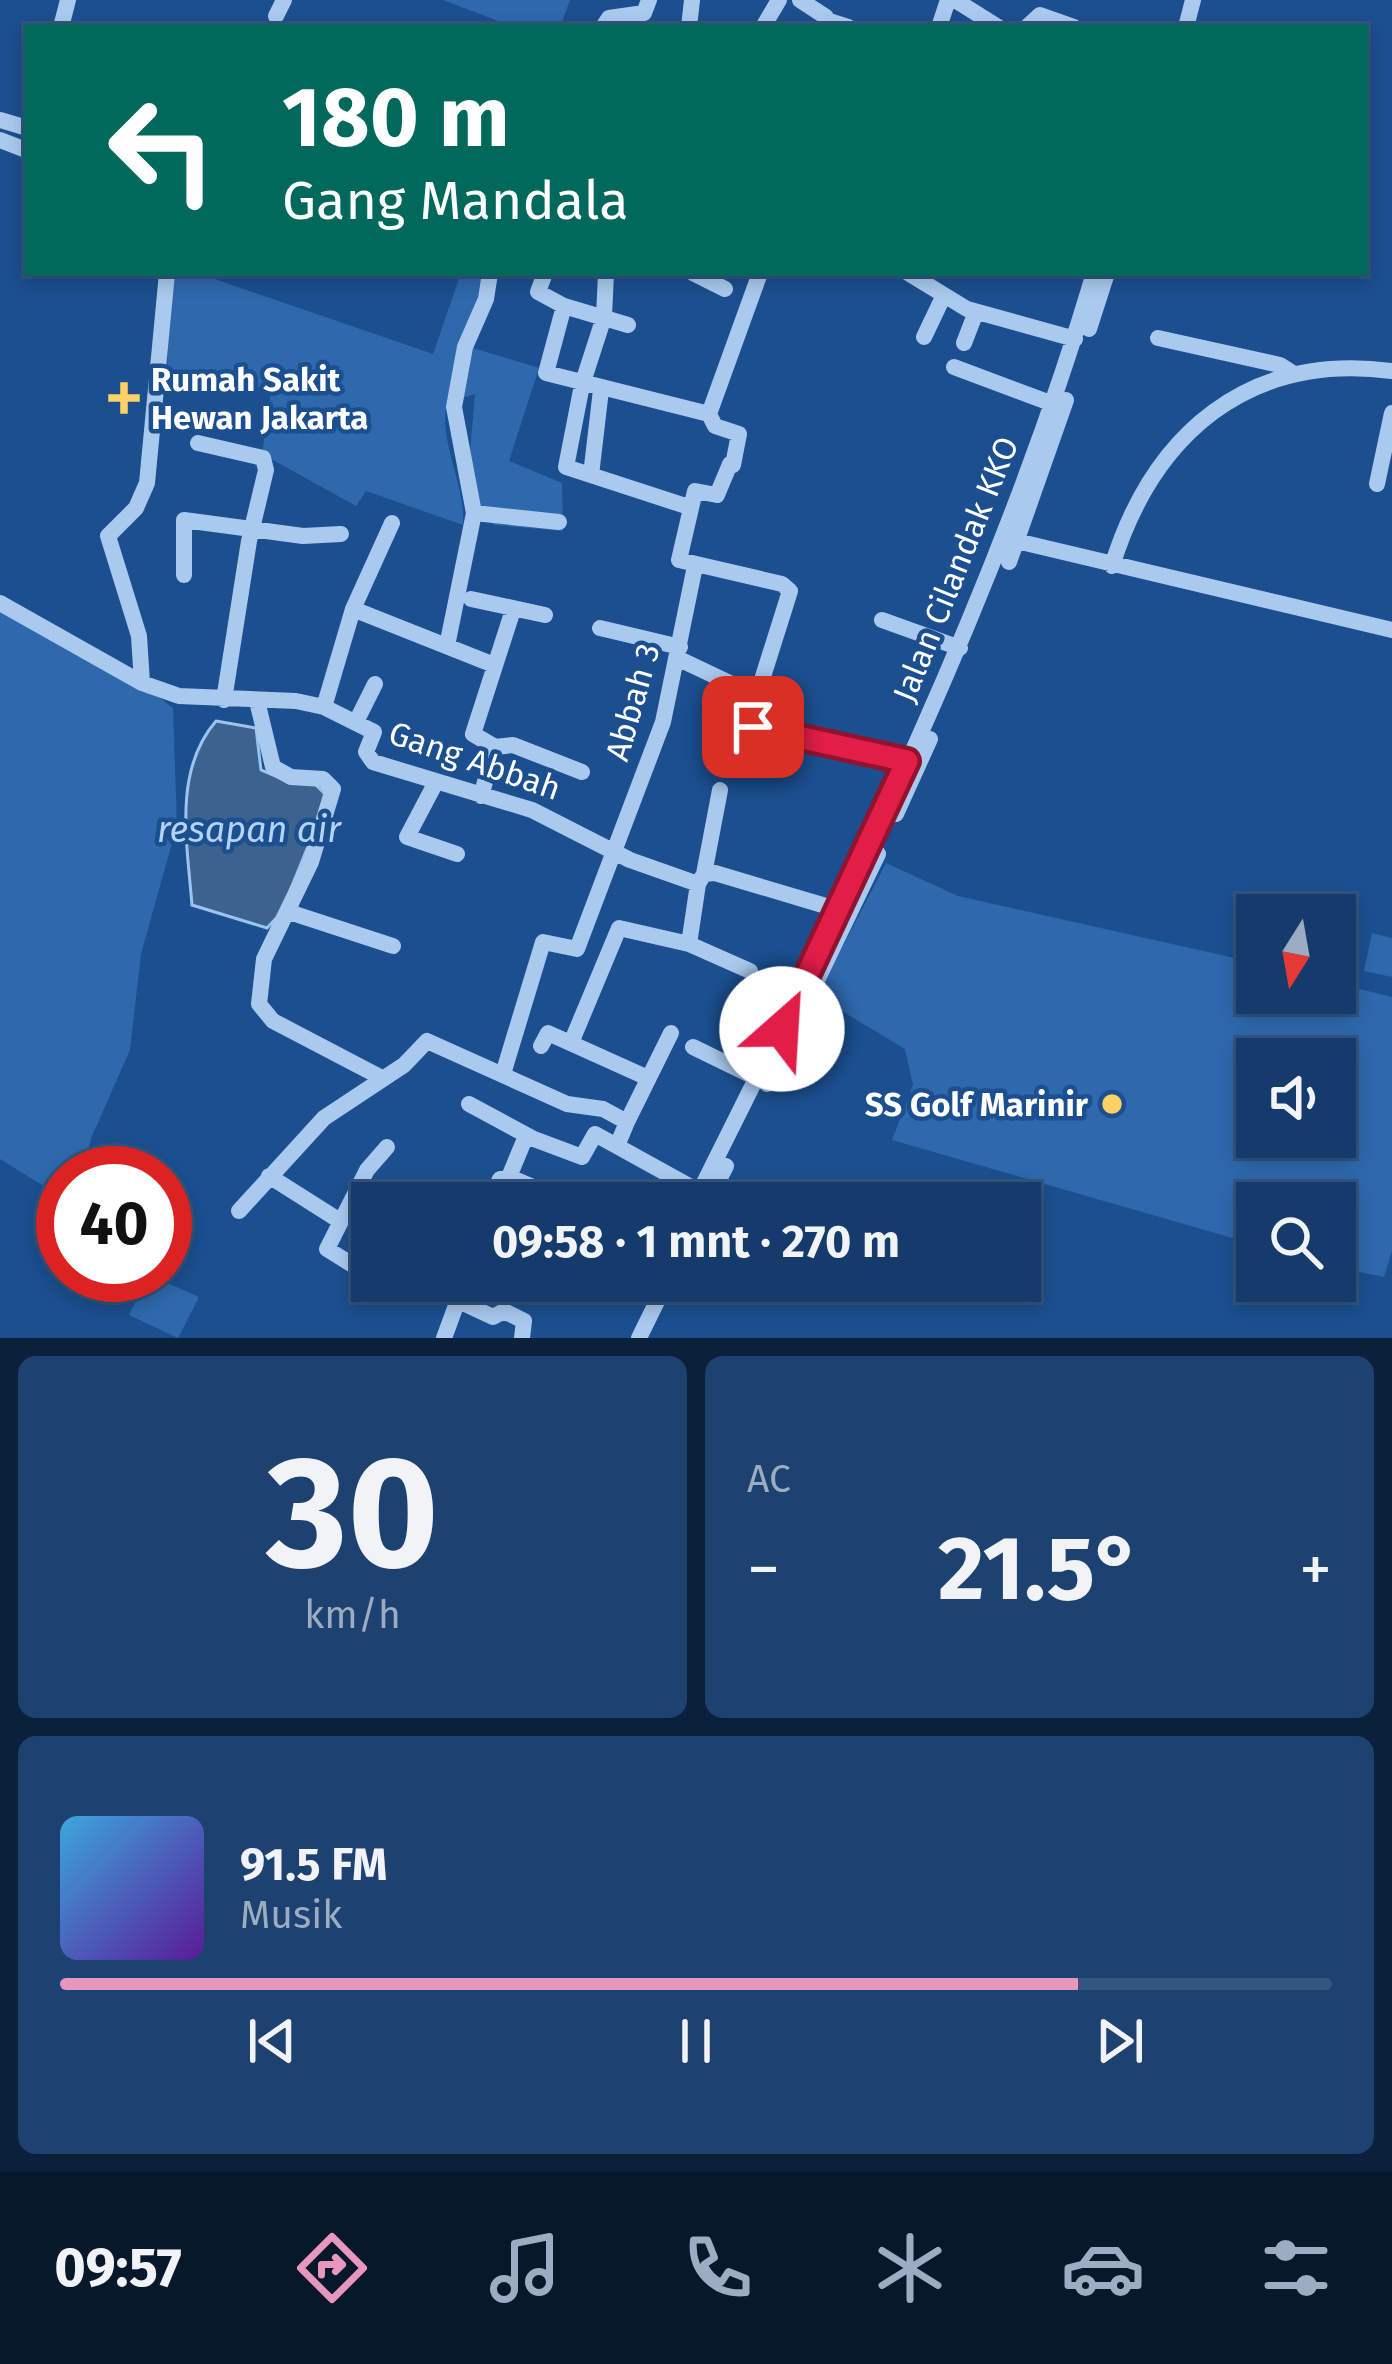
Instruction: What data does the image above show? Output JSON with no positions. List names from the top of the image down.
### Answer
{
  "streets": {
    "street": ["Jalan Cilandak KKO", "Abbah 3", "Gang Abbah"]
  },
  "crossings": [
    ["Jalan Cilandak KKO", "Gang Abbah"],
    ["Abbah 3", "Gang Abbah"]
  ],
  "water": ["resapan air"],
  "places": {
    "health": ["Rumah Sakit Hewan Jakarta"],
    "other": ["SS Golf Marinir"]
  },
  "north": "bottom",
  "page": {
    "turn": ["180 m", "Gang Mandala"],
    "limit": "40",
    "trip": "09:58 · 1 mnt · 270 m",
    "tile": [
      ["30", "km/h"],
      "AC"
    ],
    "heat": ["−", "21.5°", "+"],
    "song": ["91.5 FM", "Musik"],
    "tabs": "09:57"
  }
}
